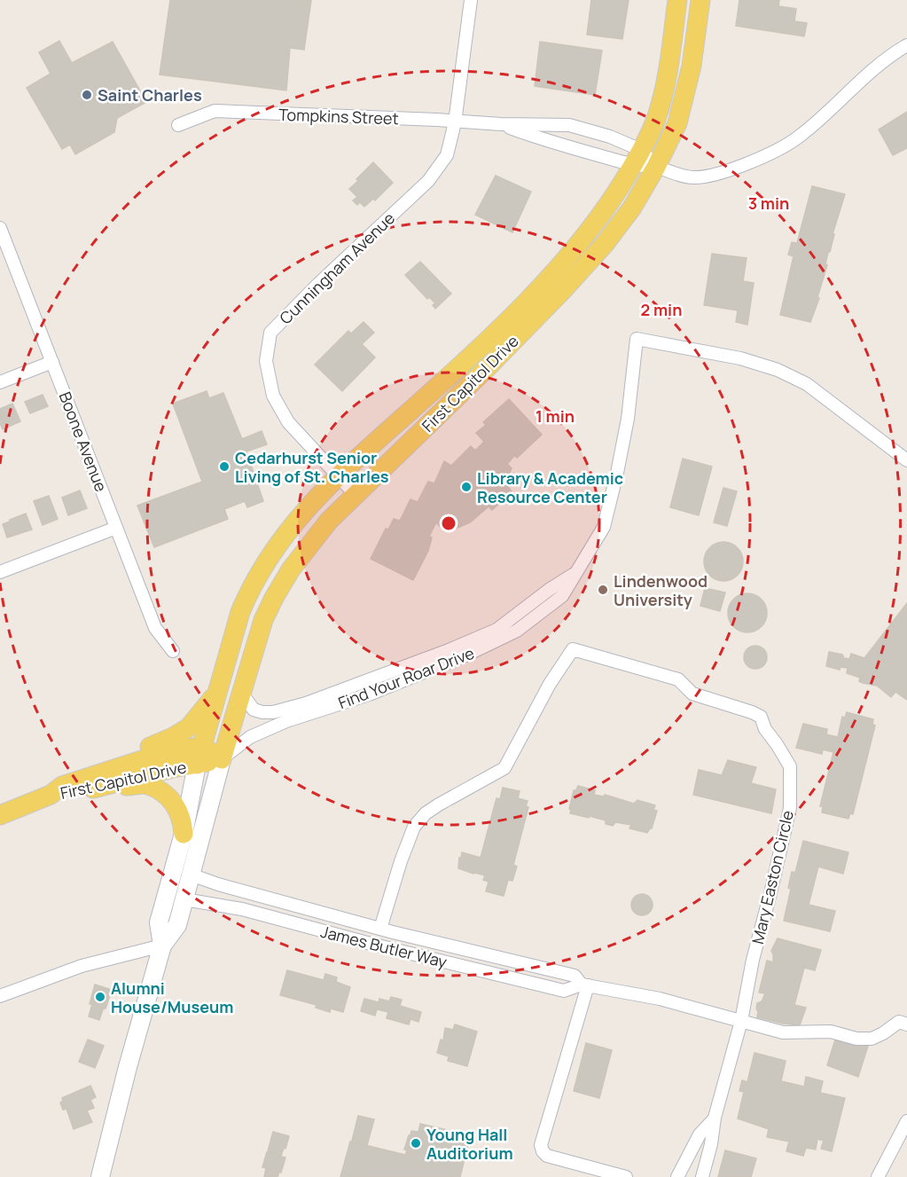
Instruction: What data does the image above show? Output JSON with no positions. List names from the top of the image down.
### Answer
{
  "streets": {
    "main road": ["First Capitol Drive"],
    "street": [
      "Tompkins Street",
      "Cunningham Avenue",
      "Boone Avenue",
      "Find Your Roar Drive",
      "Mary Easton Circle",
      "James Butler Way"
    ]
  },
  "crossings": [
    ["Tompkins Street", "Cunningham Avenue"],
    ["Tompkins Street", "First Capitol Drive"],
    ["Cunningham Avenue", "First Capitol Drive"],
    ["First Capitol Drive", "Find Your Roar Drive"],
    ["Mary Easton Circle", "James Butler Way"]
  ],
  "places": [
    "Saint Charles",
    "Cedarhurst Senior Living of St. Charles",
    "Library & Academic Resource Center",
    "Lindenwood University",
    "Alumni House/Museum",
    "Young Hall Auditorium"
  ],
  "rings": ["3 min", "2 min", "1 min"]
}
